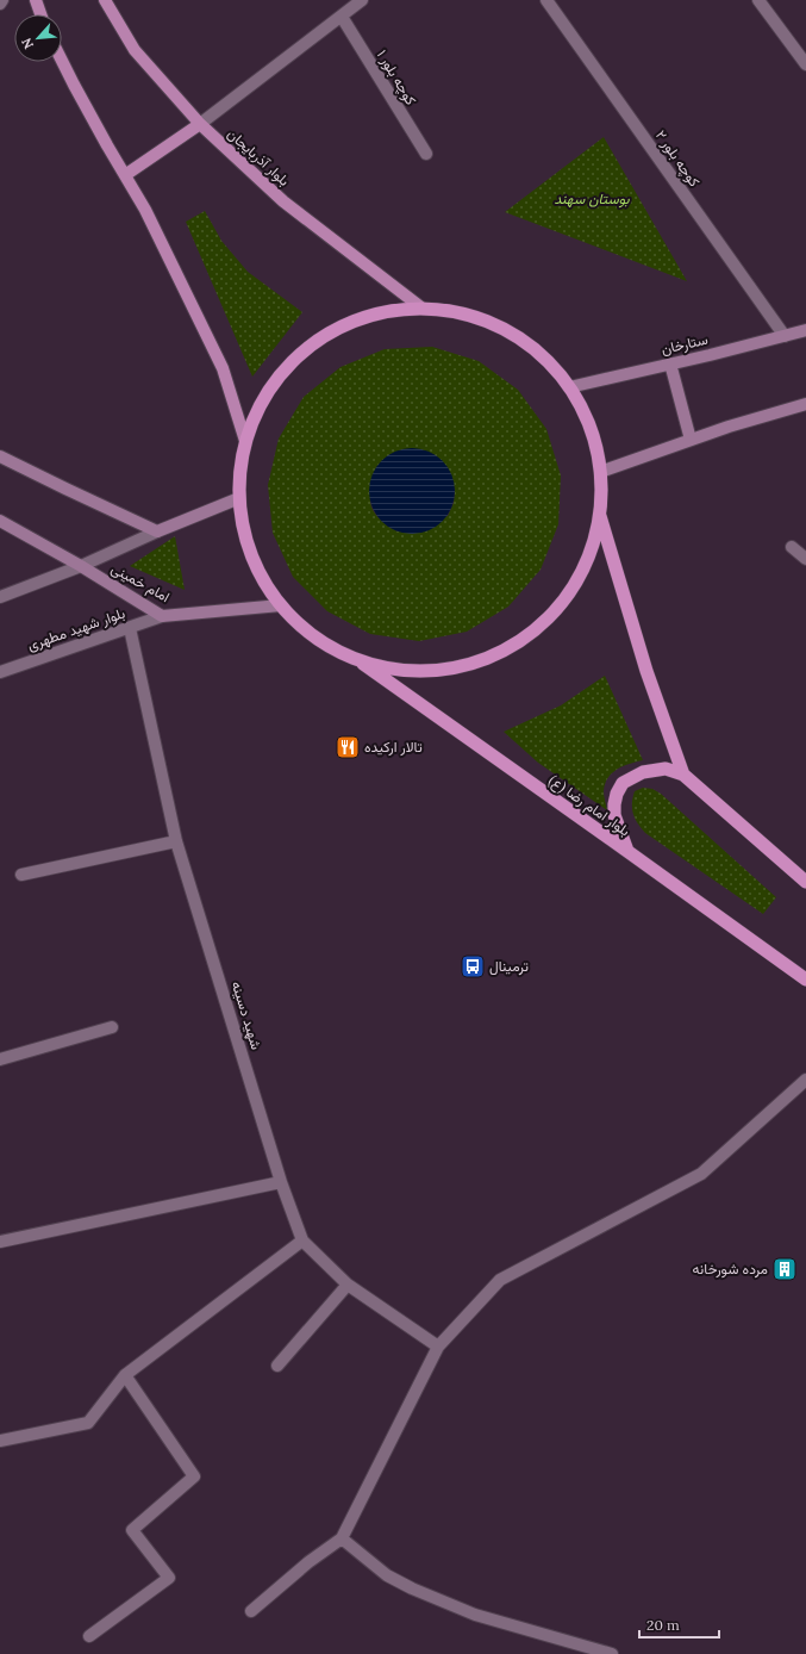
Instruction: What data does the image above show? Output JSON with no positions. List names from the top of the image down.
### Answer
{
  "streets": {
    "highway": ["بلوار امام رضا (ع)"],
    "main road": ["بلوار آذربایجان", "ستارخان", "امام خمینی"],
    "street": [
      "کوچه بلور ۱",
      "کوچه بلور ۲",
      "بلوار شهید مطهری",
      "شهید دسینه"
    ]
  },
  "crossings": [
    ["کوچه بلور ۲", "ستارخان"],
    ["امام خمینی", "بلوار شهید مطهری"],
    ["بلوار شهید مطهری", "شهید دسینه"]
  ],
  "parks": ["بوستان سهند"],
  "places": {
    "restaurant": ["تالار ارکیده"],
    "bus stop": ["ترمینال"],
    "building": ["مرده شورخانه"]
  },
  "scale_bar": "20 m",
  "north": "bottom left"
}
